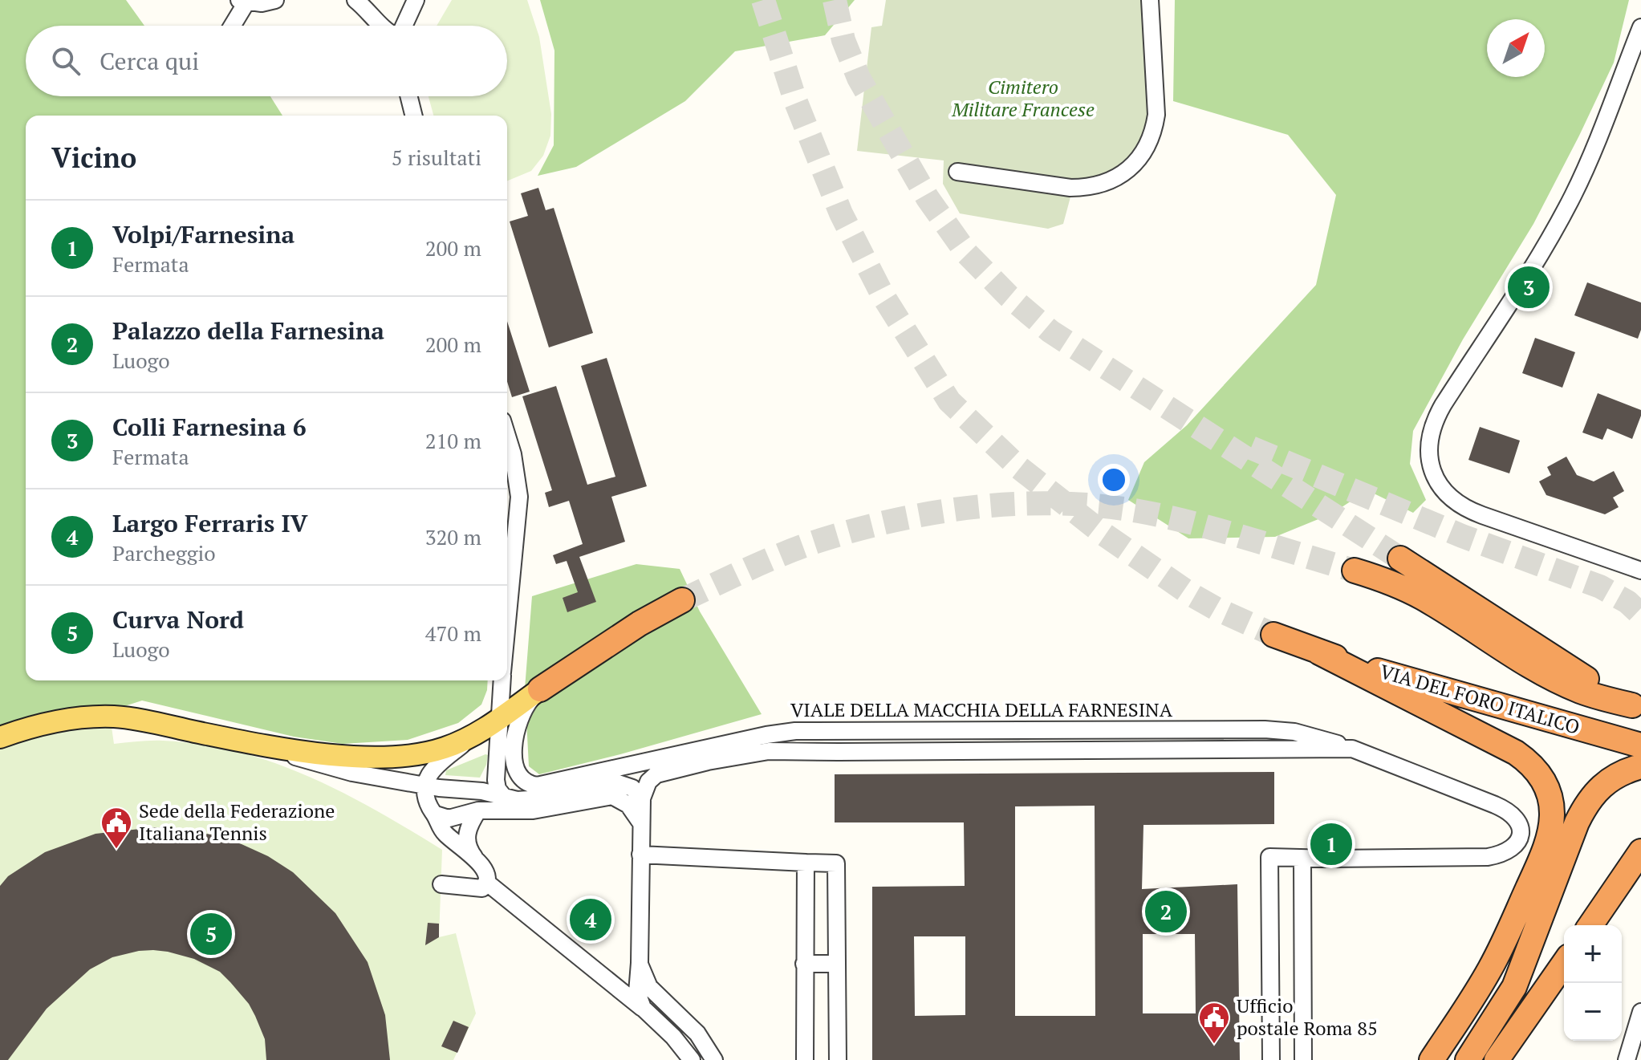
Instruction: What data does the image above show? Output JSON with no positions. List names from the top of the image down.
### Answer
{
  "streets": {
    "highway": ["VIA DEL FORO ITALICO"],
    "street": ["VIALE DELLA MACCHIA DELLA FARNESINA"]
  },
  "parks": ["Cimitero Militare Francese"],
  "places": {
    "public building": ["Sede della Federazione Italiana Tennis", "Ufficio postale Roma 85"]
  },
  "north": "top right",
  "page": {
    "search": "Cerca qui",
    "heading": ["Vicino", "5 risultati"],
    "list": [
      {
        "mark": "1",
        "name": "Volpi/Farnesina",
        "note": "Fermata",
        "value": "200 m"
      },
      {
        "mark": "2",
        "name": "Palazzo della Farnesina",
        "note": "Luogo",
        "value": "200 m"
      },
      {
        "mark": "3",
        "name": "Colli Farnesina 6",
        "note": "Fermata",
        "value": "210 m"
      },
      {
        "mark": "4",
        "name": "Largo Ferraris IV",
        "note": "Parcheggio",
        "value": "320 m"
      },
      {
        "mark": "5",
        "name": "Curva Nord",
        "note": "Luogo",
        "value": "470 m"
      }
    ],
    "pins": [
      "3",
      "1",
      "2",
      "4",
      "5"
    ],
    "map_buttons": ["+", "−"]
  }
}
